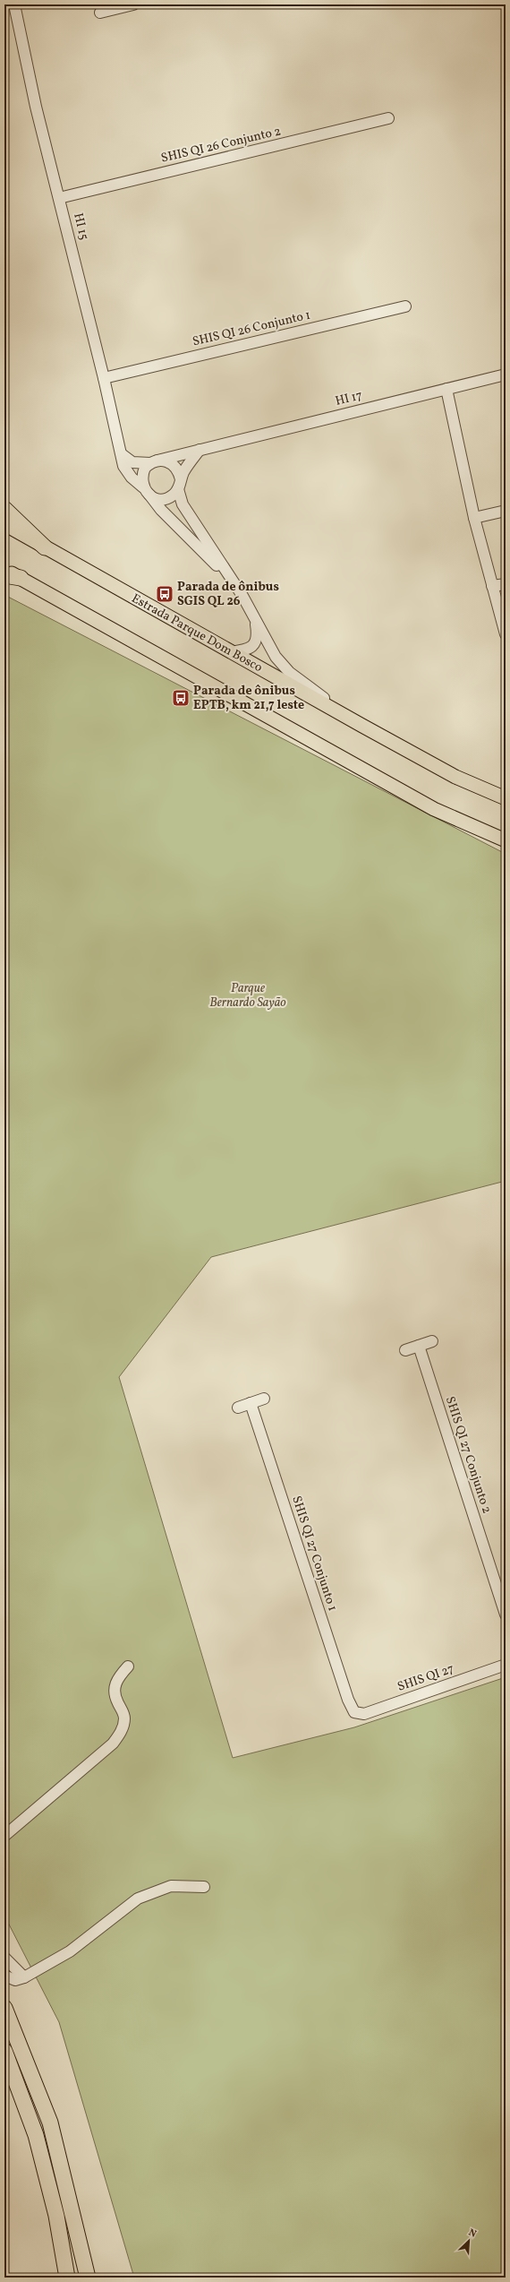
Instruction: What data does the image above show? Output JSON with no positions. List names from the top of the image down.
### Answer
{
  "streets": {
    "main road": ["Estrada Parque Dom Bosco"],
    "street": [
      "SHIS QI 26 Conjunto 2",
      "HI 15",
      "SHIS QI 26 Conjunto 1",
      "HI 17",
      "SHIS QI 27 Conjunto 2",
      "SHIS QI 27 Conjunto 1",
      "SHIS QI 27"
    ]
  },
  "crossings": [
    ["SHIS QI 26 Conjunto 2", "HI 15"],
    ["HI 15", "SHIS QI 26 Conjunto 1"],
    ["HI 15", "HI 17"],
    ["SHIS QI 27 Conjunto 1", "SHIS QI 27"]
  ],
  "parks": ["Parque Bernardo Sayão"],
  "places": {
    "bus stop": ["Parada de ônibus SGIS QL 26", "Parada de ônibus EPTB, km 21,7 leste"]
  },
  "north": "top right"
}
